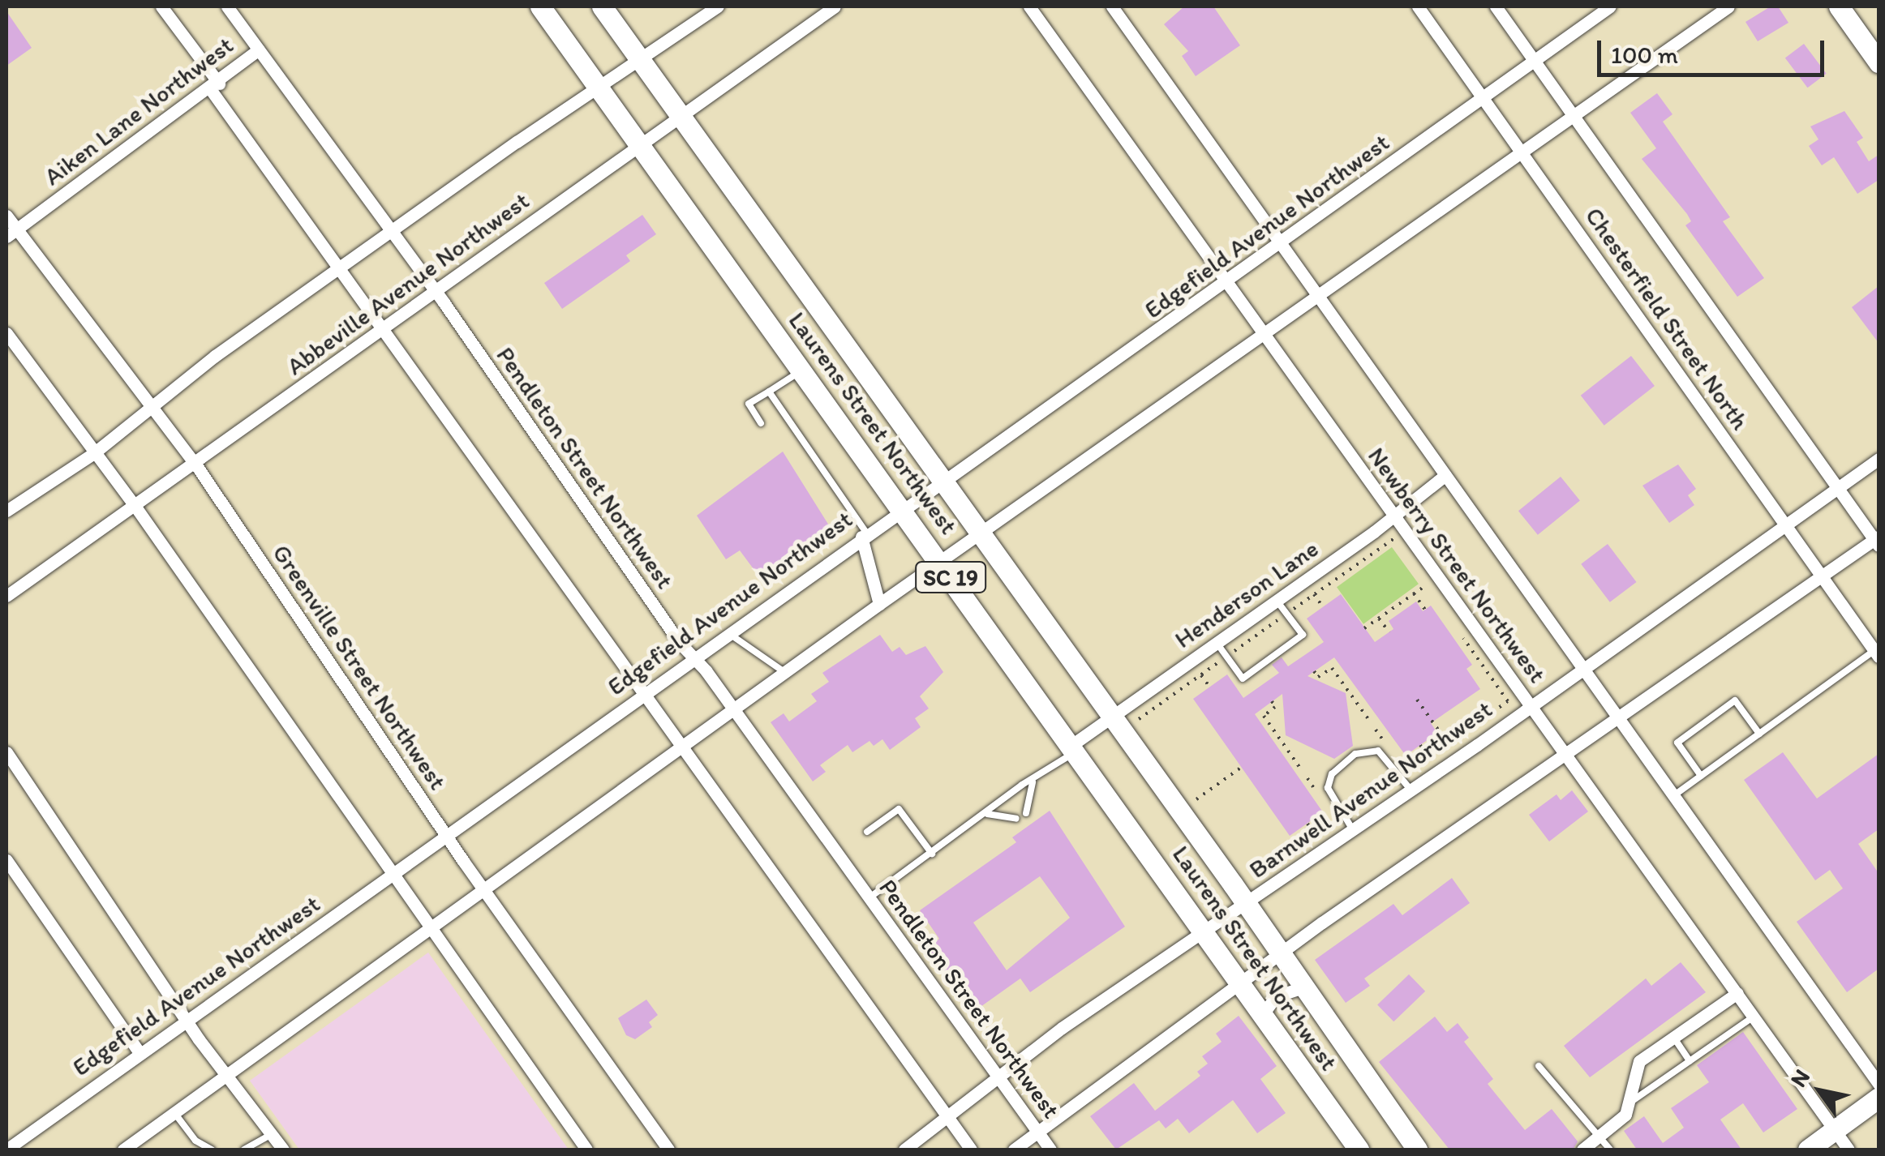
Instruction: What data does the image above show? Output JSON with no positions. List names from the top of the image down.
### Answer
{
  "streets": {
    "main road": ["Laurens Street Northwest", "SC 19"],
    "street": [
      "Aiken Lane Northwest",
      "Edgefield Avenue Northwest",
      "Abbeville Avenue Northwest",
      "Chesterfield Street North",
      "Pendleton Street Northwest",
      "Newberry Street Northwest",
      "Henderson Lane",
      "Greenville Street Northwest",
      "Barnwell Avenue Northwest"
    ]
  },
  "crossings": [
    ["Aiken Lane Northwest", "Pendleton Street Northwest"],
    ["Aiken Lane Northwest", "Greenville Street Northwest"],
    ["Edgefield Avenue Northwest", "Chesterfield Street North"],
    ["Edgefield Avenue Northwest", "Laurens Street Northwest"],
    ["Edgefield Avenue Northwest", "Pendleton Street Northwest"],
    ["Edgefield Avenue Northwest", "Newberry Street Northwest"],
    ["Edgefield Avenue Northwest", "Greenville Street Northwest"],
    ["Abbeville Avenue Northwest", "Laurens Street Northwest"],
    ["Abbeville Avenue Northwest", "Pendleton Street Northwest"],
    ["Abbeville Avenue Northwest", "Greenville Street Northwest"],
    ["Chesterfield Street North", "Barnwell Avenue Northwest"],
    ["Laurens Street Northwest", "Henderson Lane"],
    ["Laurens Street Northwest", "Barnwell Avenue Northwest"],
    ["Pendleton Street Northwest", "Barnwell Avenue Northwest"],
    ["Newberry Street Northwest", "Henderson Lane"],
    ["Newberry Street Northwest", "Barnwell Avenue Northwest"]
  ],
  "scale_bar": "100 m",
  "north": "top left"
}
